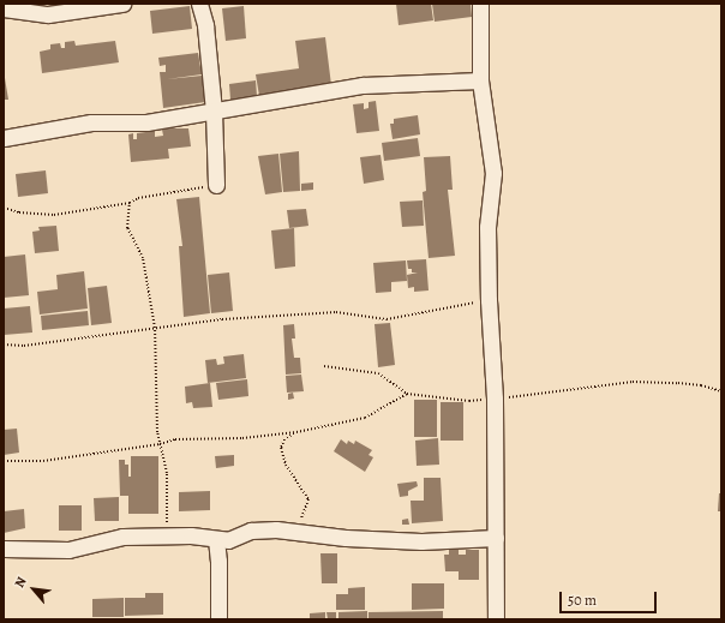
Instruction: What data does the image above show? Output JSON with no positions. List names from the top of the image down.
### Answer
{
  "scale_bar": "50 m",
  "north": "top left"
}
